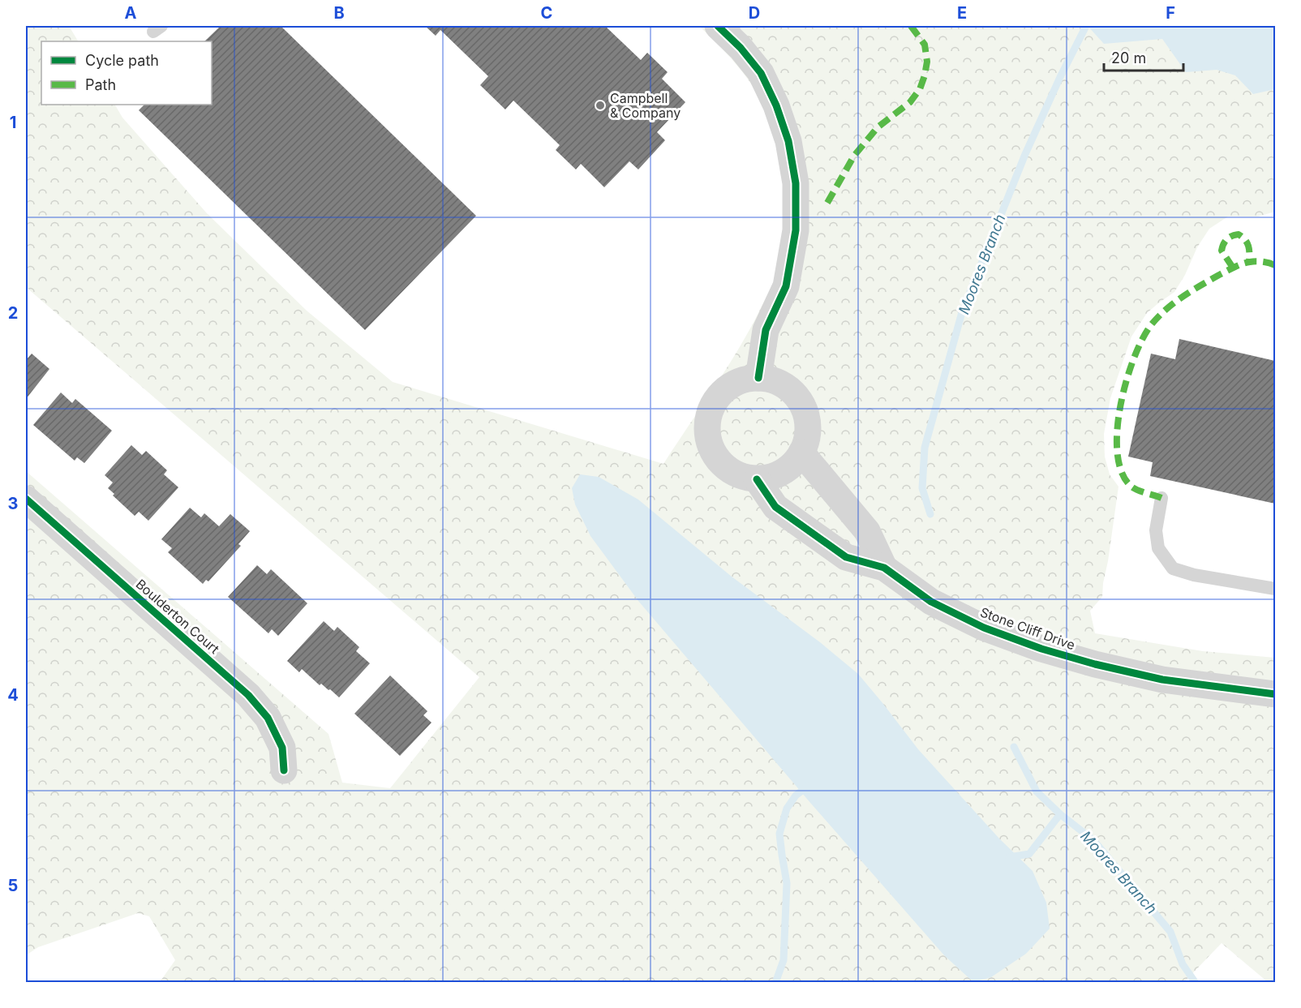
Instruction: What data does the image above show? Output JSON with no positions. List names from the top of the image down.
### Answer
{
  "streets": {
    "street": ["Boulderton Court", "Stone Cliff Drive"]
  },
  "water": ["Moores Branch"],
  "places": ["Campbell & Company"],
  "legend": ["Cycle path", "Path"],
  "scale_bar": "20 m",
  "grid": {
    "columns": [
      "A",
      "B",
      "C",
      "D",
      "E",
      "F"
    ],
    "rows": [
      "1",
      "2",
      "3",
      "4",
      "5"
    ]
  }
}
